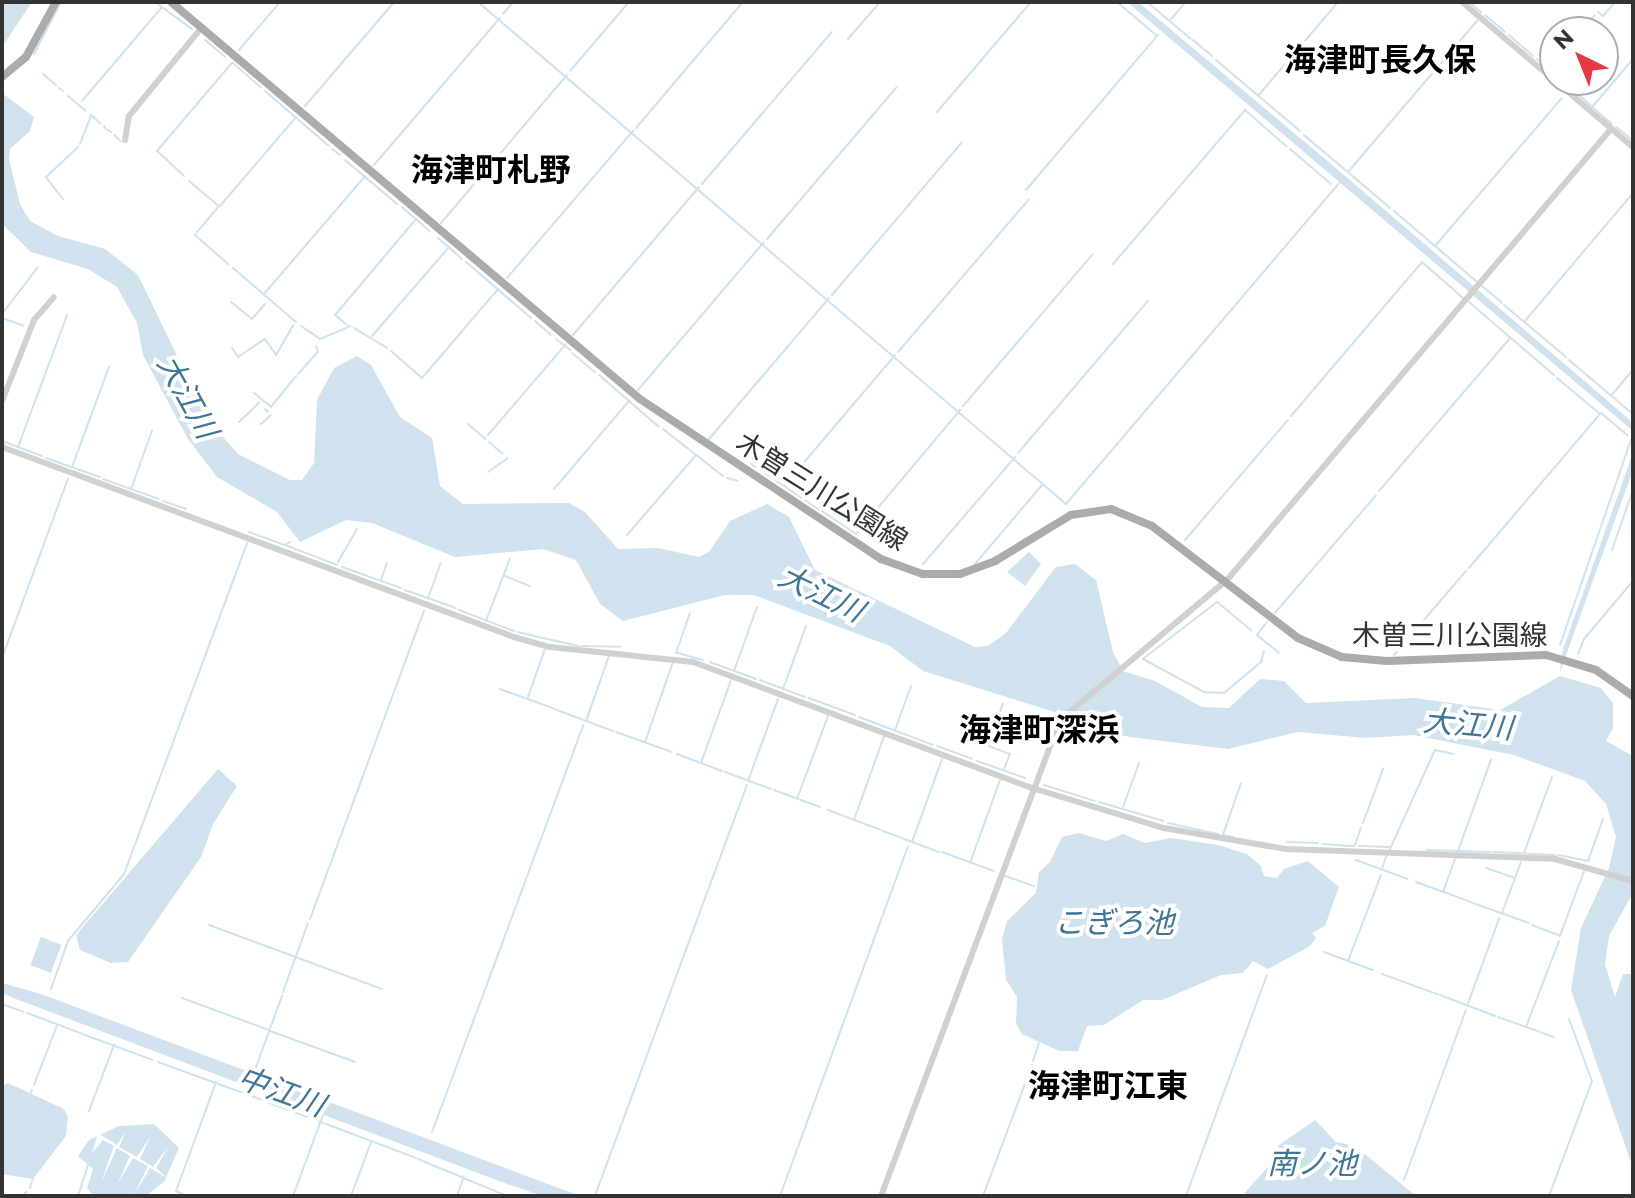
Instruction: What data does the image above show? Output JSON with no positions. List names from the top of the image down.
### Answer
{
  "streets": {
    "main road": ["木曽三川公園線"]
  },
  "districts": [
    "海津町長久保",
    "海津町札野",
    "海津町深浜",
    "海津町江東"
  ],
  "water": [
    "大江川",
    "こぎろ池",
    "中江川",
    "南ノ池"
  ],
  "north": "top left"
}
